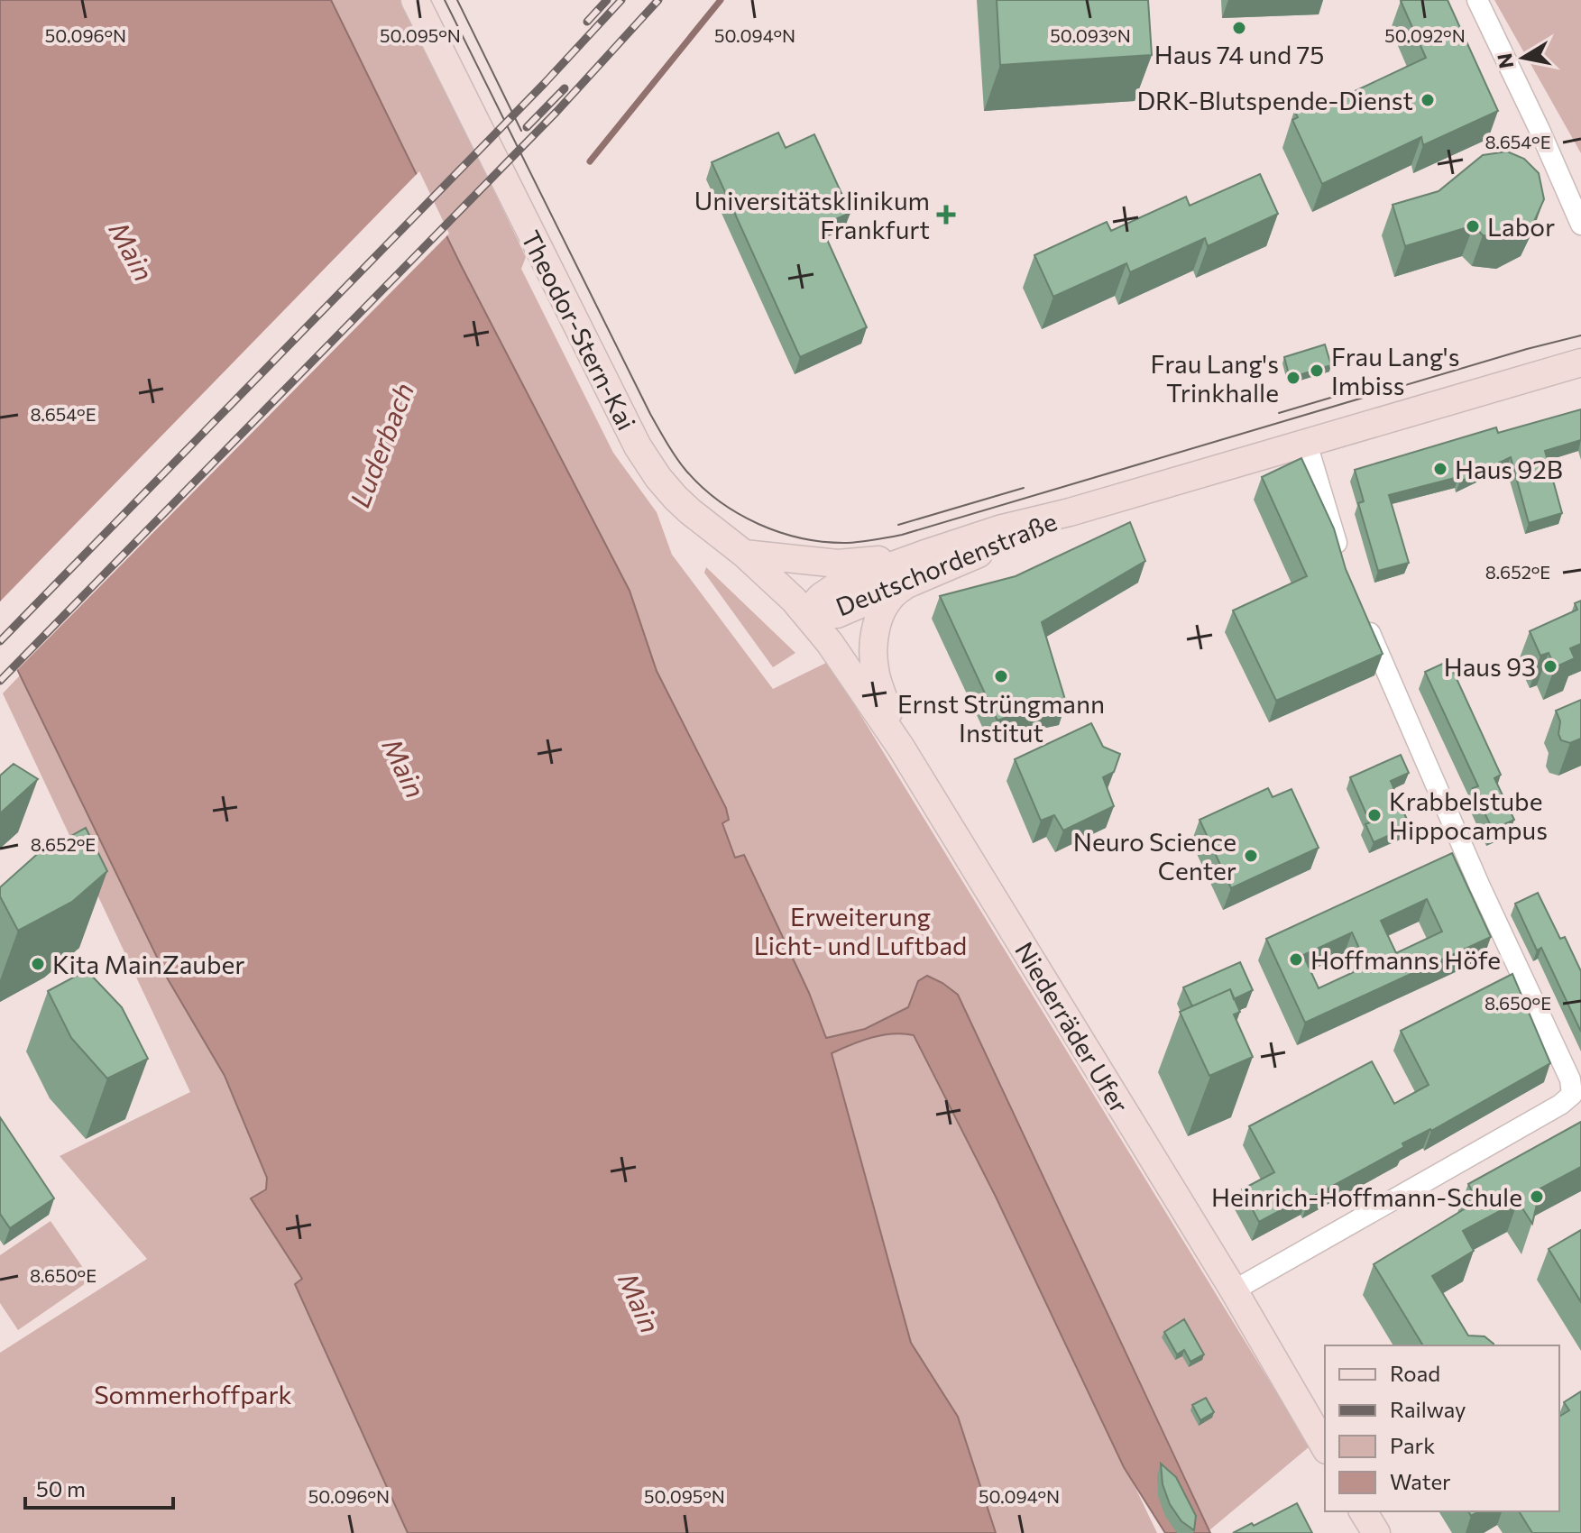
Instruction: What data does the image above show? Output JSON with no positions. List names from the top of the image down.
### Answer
{
  "streets": {
    "main road": ["Theodor-Stern-Kai", "Deutschordenstraße", "Niederräder Ufer"]
  },
  "crossings": [
    ["Theodor-Stern-Kai", "Deutschordenstraße"],
    ["Theodor-Stern-Kai", "Niederräder Ufer"],
    ["Deutschordenstraße", "Niederräder Ufer"]
  ],
  "water": ["Main", "Luderbach"],
  "parks": ["Erweiterung Licht- und Luftbad", "Sommerhoffpark"],
  "places": {
    "other": [
      "Haus 74 und 75",
      "DRK-Blutspende-Dienst",
      "Labor",
      "Frau Lang's Imbiss",
      "Frau Lang's Trinkhalle",
      "Haus 92B",
      "Haus 93",
      "Ernst Strüngmann Institut",
      "Krabbelstube Hippocampus",
      "Neuro Science Center",
      "Hoffmanns Höfe",
      "Kita MainZauber",
      "Heinrich-Hoffmann-Schule"
    ],
    "health": ["Universitätsklinikum Frankfurt"]
  },
  "legend": [
    "Road",
    "Railway",
    "Park",
    "Water"
  ],
  "scale_bar": "50 m",
  "north": "left",
  "coordinates": [
    "50.092°N",
    "50.096°N",
    "50.095°N",
    "50.094°N",
    "50.093°N",
    "8.654°E",
    "8.652°E",
    "8.650°E"
  ]
}
